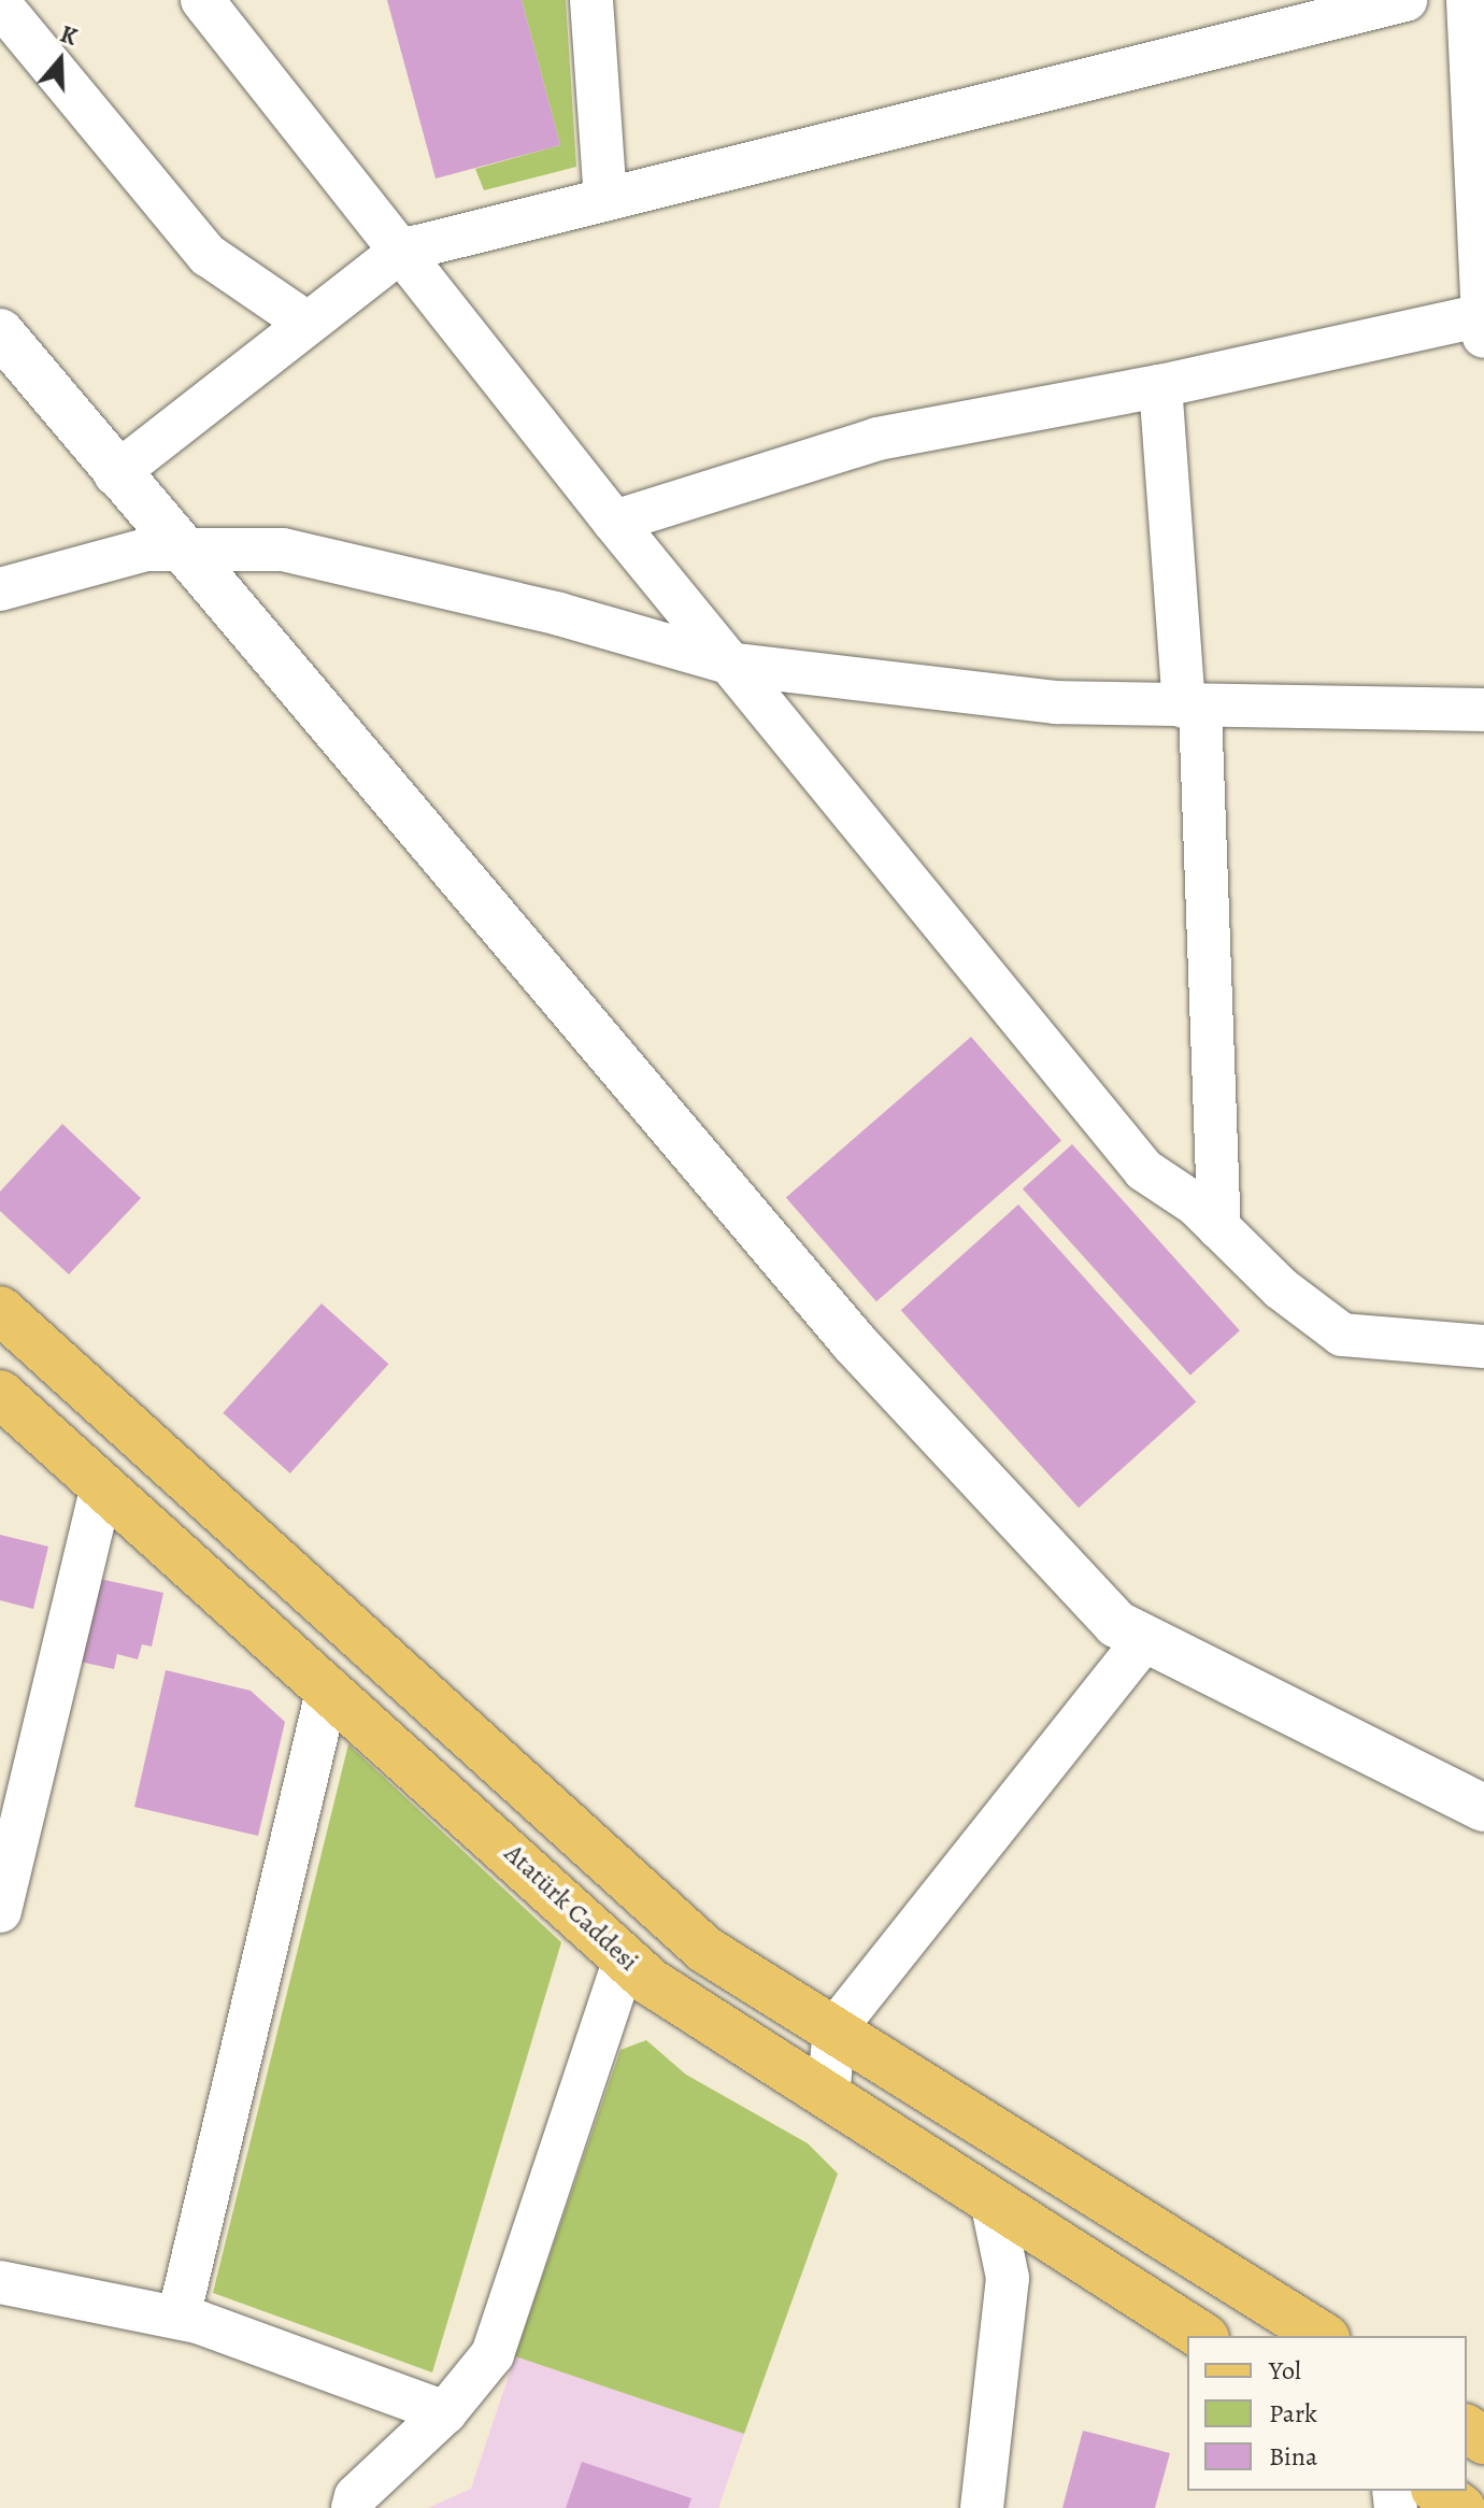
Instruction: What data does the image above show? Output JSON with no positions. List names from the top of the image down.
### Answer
{
  "streets": {
    "main road": ["Atatürk Caddesi"]
  },
  "legend": ["Yol", "Park", "Bina"],
  "north": "top"
}
